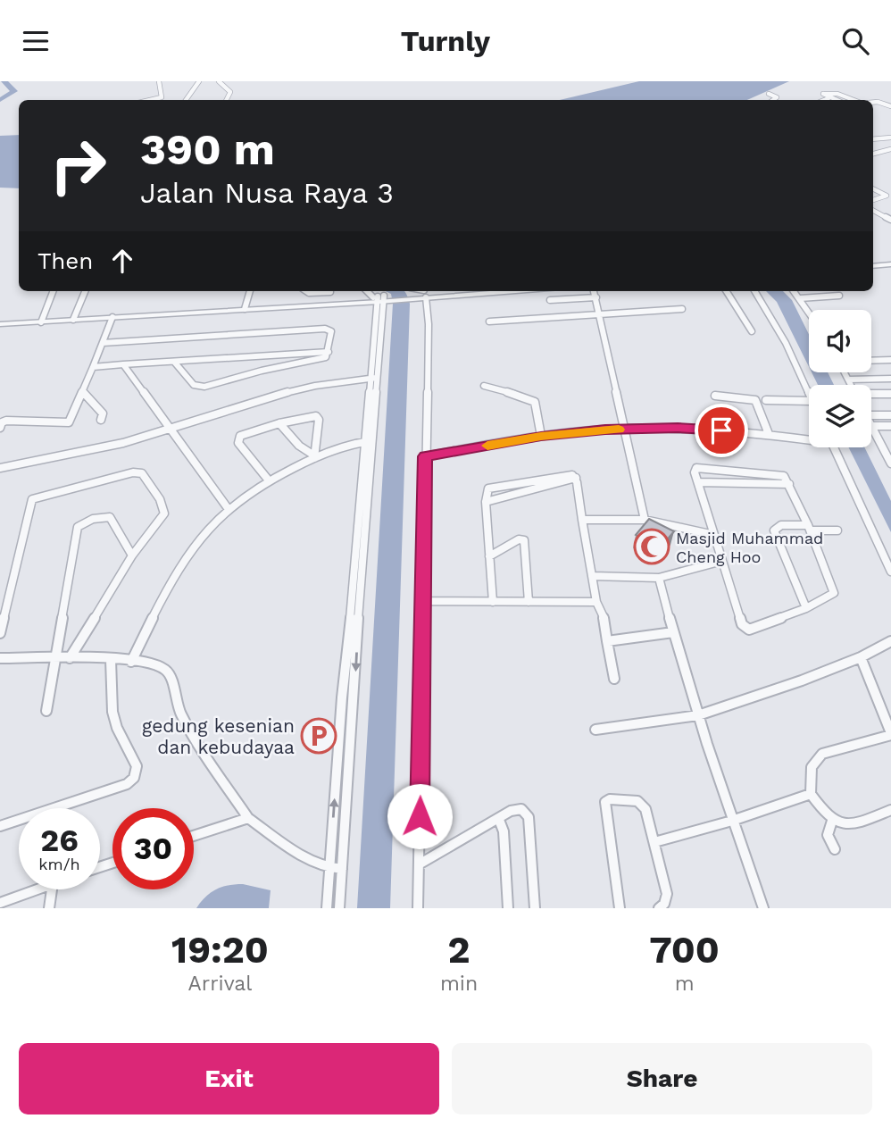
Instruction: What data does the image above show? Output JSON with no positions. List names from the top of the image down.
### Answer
{
  "places": {
    "mosque": ["Masjid Muhammad Cheng Hoo"],
    "parking": ["gedung kesenian dan kebudayaa"]
  },
  "page": {
    "header": "Turnly",
    "turn": ["390 m", "Jalan Nusa Raya 3"],
    "then": "Then",
    "speed": "26 km/h",
    "limit": "30",
    "eta": [
      "19:20",
      "Arrival",
      "2",
      "min",
      "700",
      "m"
    ],
    "buttons": ["Exit", "Share"]
  }
}
